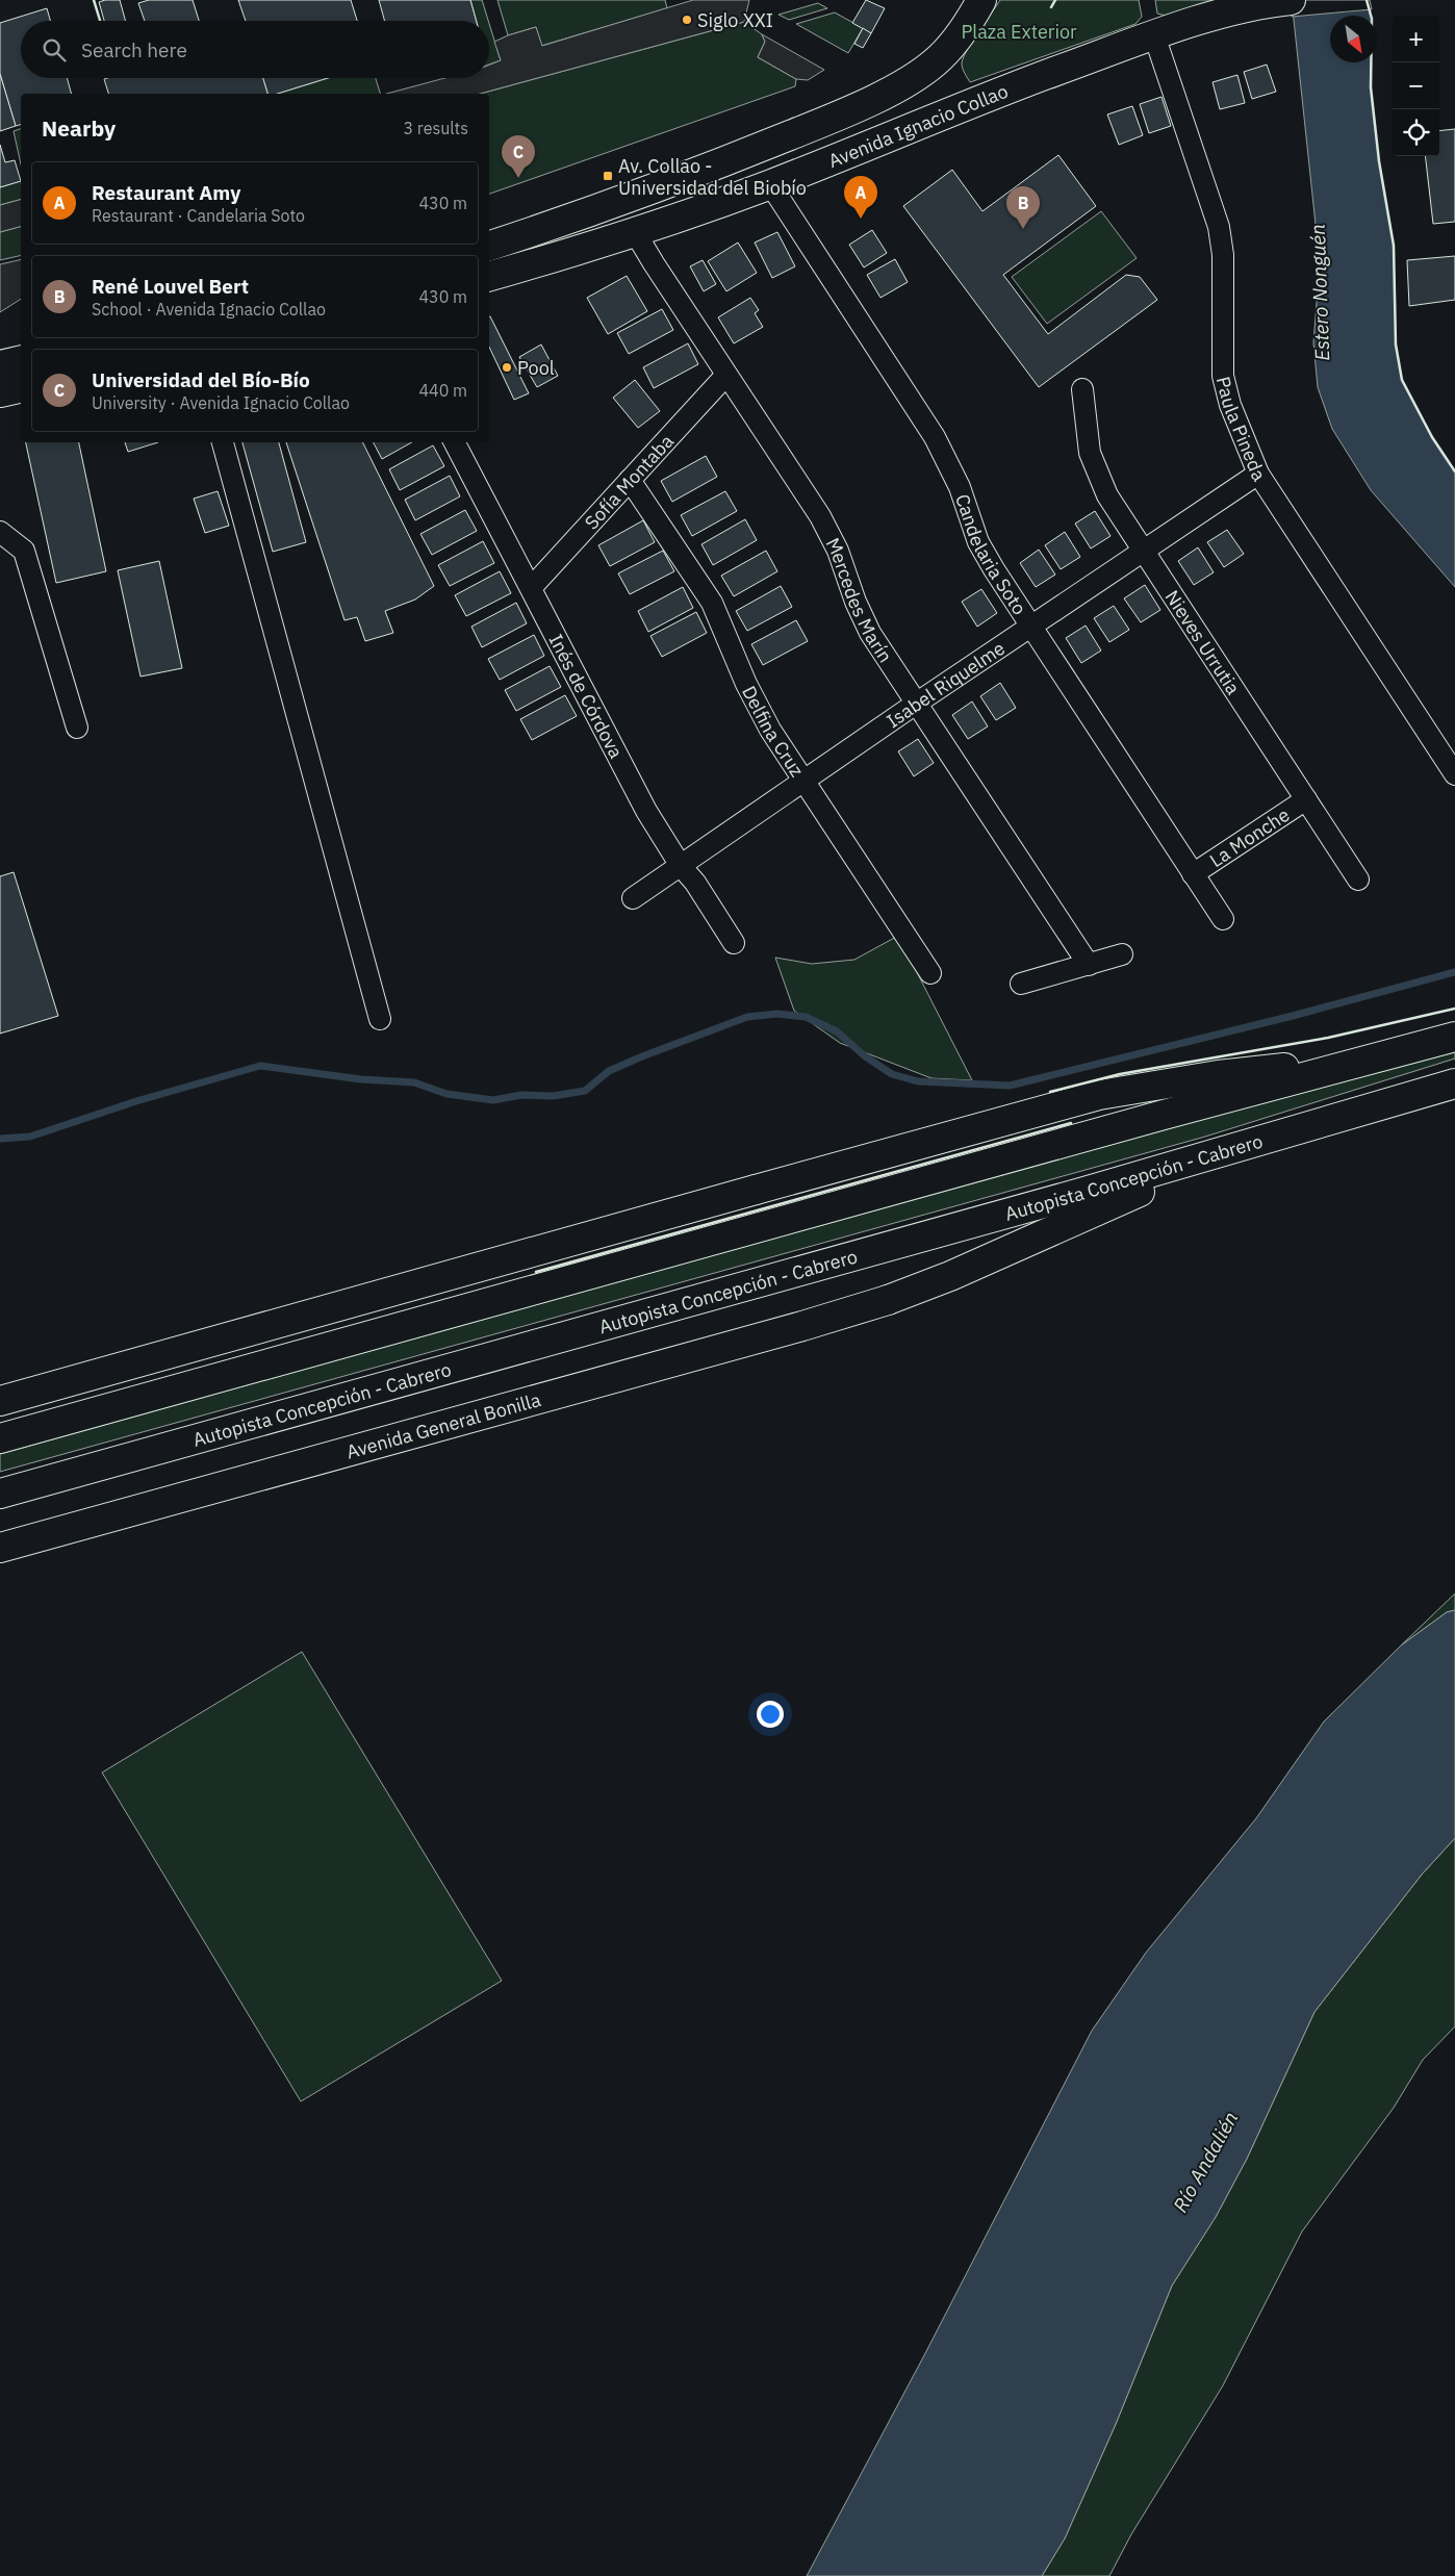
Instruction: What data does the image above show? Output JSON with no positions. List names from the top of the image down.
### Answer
{
  "streets": {
    "main road": ["Avenida Ignacio Collao", "Autopista Concepción - Cabrero", "Avenida General Bonilla"],
    "street": [
      "Paula Pineda",
      "Sofía Montaba",
      "Candelaria Soto",
      "Mercedes Marín",
      "Nieves Urrutia",
      "Isabel Riquelme",
      "Inés de Córdova",
      "Delfina Cruz",
      "La Monche"
    ]
  },
  "crossings": [
    ["Avenida Ignacio Collao", "Paula Pineda"],
    ["Avenida Ignacio Collao", "Candelaria Soto"],
    ["Avenida Ignacio Collao", "Mercedes Marín"],
    ["Paula Pineda", "Isabel Riquelme"],
    ["Sofía Montaba", "Mercedes Marín"],
    ["Sofía Montaba", "Inés de Córdova"],
    ["Sofía Montaba", "Delfina Cruz"],
    ["Candelaria Soto", "Isabel Riquelme"],
    ["Candelaria Soto", "La Monche"],
    ["Mercedes Marín", "Isabel Riquelme"],
    ["Nieves Urrutia", "Isabel Riquelme"],
    ["Nieves Urrutia", "La Monche"],
    ["Isabel Riquelme", "Inés de Córdova"],
    ["Isabel Riquelme", "Delfina Cruz"],
    ["Autopista Concepción - Cabrero", "Avenida General Bonilla"]
  ],
  "water": ["Estero Nonguén", "Río Andalién"],
  "parks": ["Plaza Exterior"],
  "places": {
    "other": ["Siglo XXI", "Pool"],
    "transit": ["Av. Collao - Universidad del Biobío"]
  },
  "north": "bottom right",
  "page": {
    "map_buttons": ["+", "−"],
    "search": "Search here",
    "heading": ["Nearby", "3 results"],
    "pins": ["C", "A", "B"],
    "list": [
      {
        "mark": "A",
        "name": "Restaurant Amy",
        "note": "Restaurant · Candelaria Soto",
        "value": "430 m"
      },
      {
        "mark": "B",
        "name": "René Louvel Bert",
        "note": "School · Avenida Ignacio Collao",
        "value": "430 m"
      },
      {
        "mark": "C",
        "name": "Universidad del Bío-Bío",
        "note": "University · Avenida Ignacio Collao",
        "value": "440 m"
      }
    ]
  }
}
